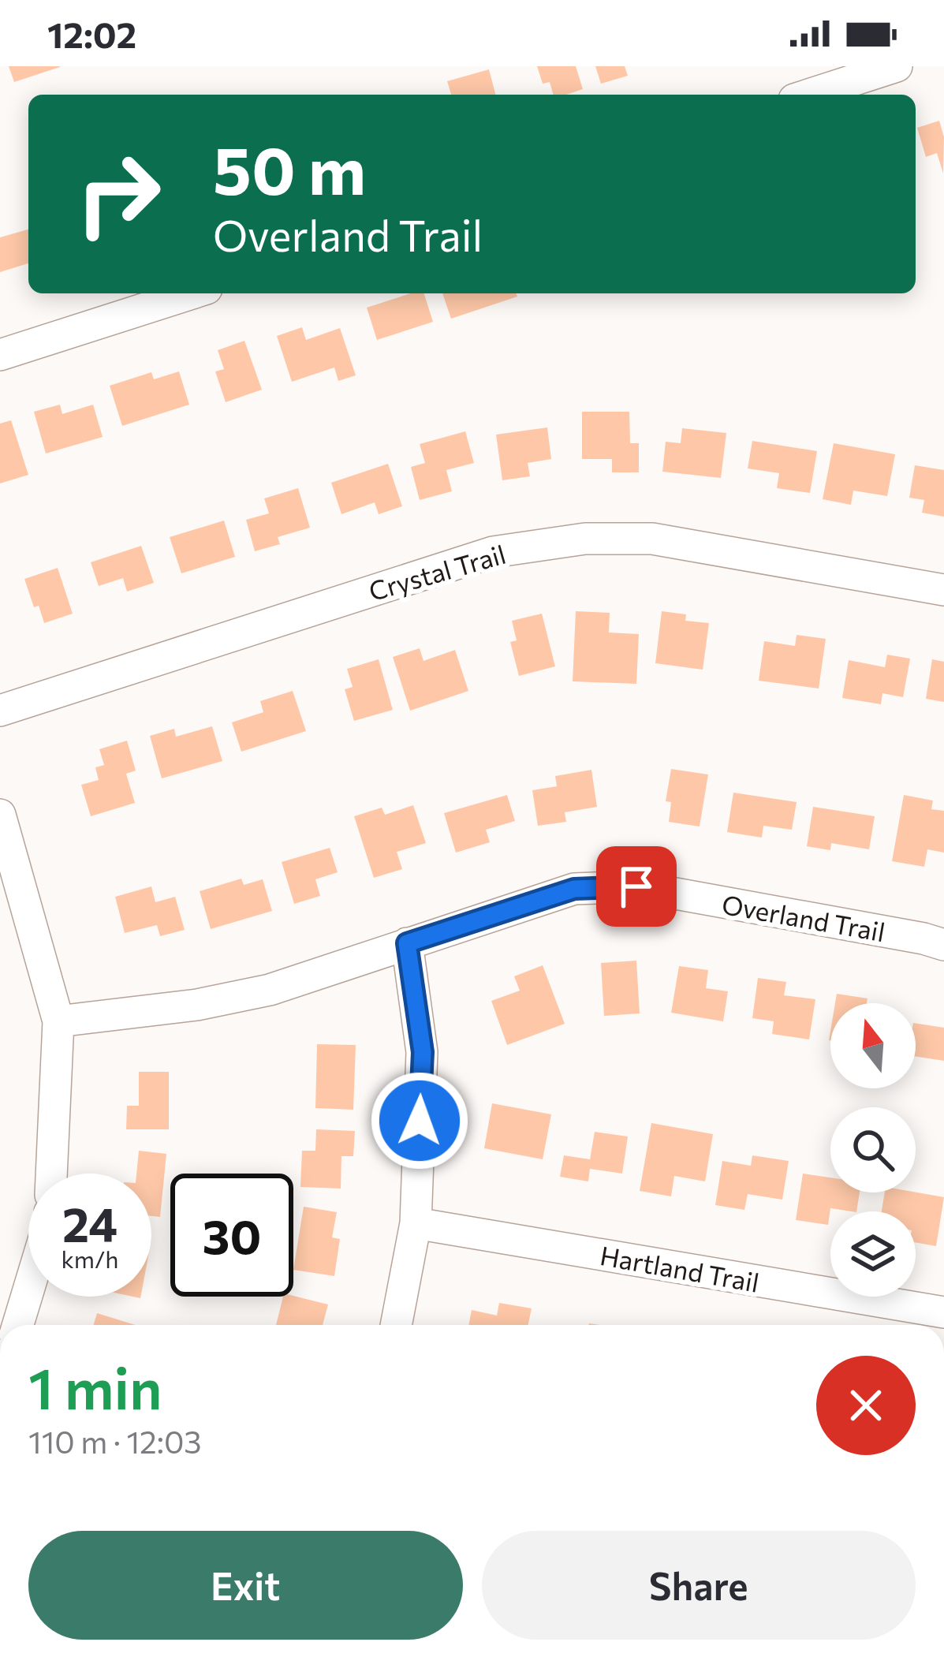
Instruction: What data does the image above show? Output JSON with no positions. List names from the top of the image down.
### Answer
{
  "streets": {
    "street": ["Crystal Trail", "Overland Trail", "Hartland Trail"]
  },
  "north": "top",
  "page": {
    "status": "12:02",
    "turn": ["50 m", "Overland Trail"],
    "speed": "24 km/h",
    "limit": "30",
    "heading": ["1 min", "110 m · 12:03"],
    "buttons": ["Exit", "Share"]
  }
}
